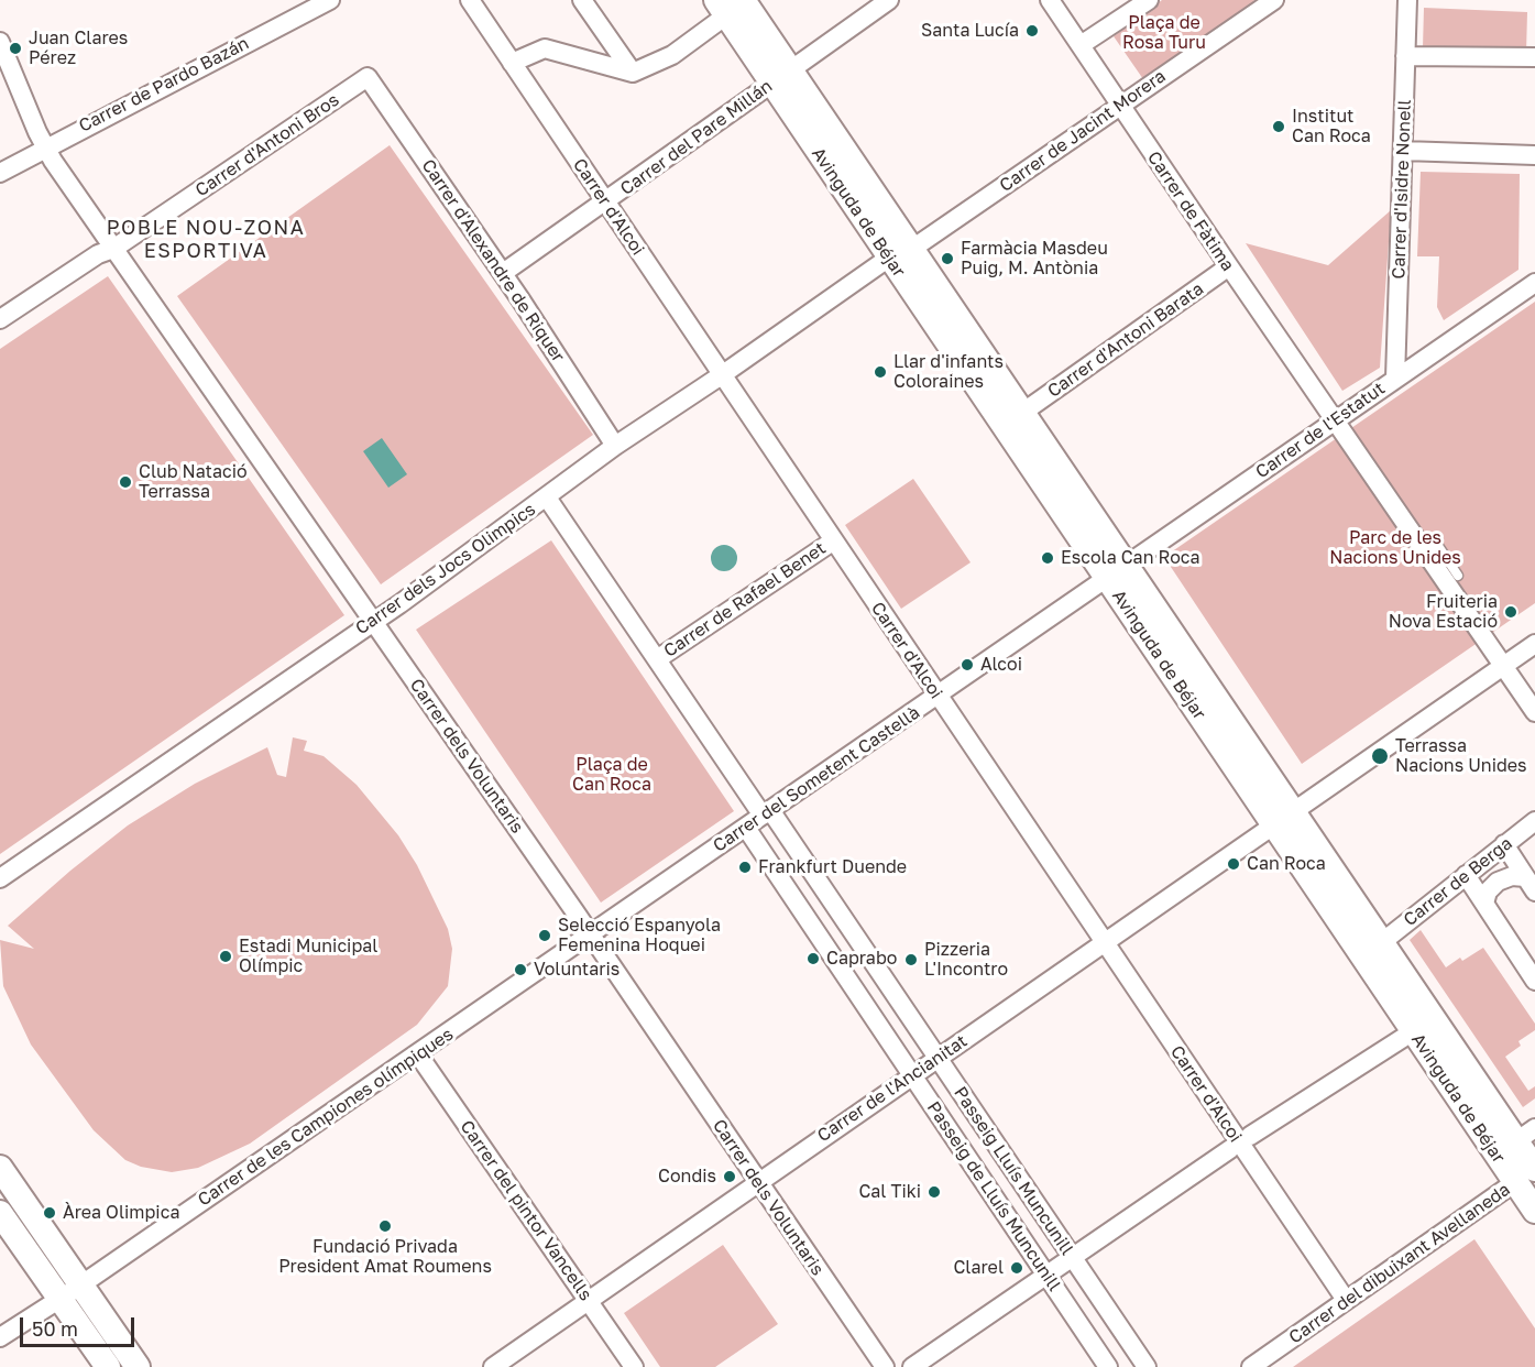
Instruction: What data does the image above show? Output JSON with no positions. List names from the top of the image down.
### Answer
{
  "streets": {
    "main road": ["Avinguda de Béjar"],
    "street": [
      "Carrer de Pardo Bazán",
      "Carrer de Jacint Morera",
      "Carrer del Pare Millán",
      "Carrer d'Antoni Bros",
      "Carrer d'Isidre Nonell",
      "Carrer d'Alcoi",
      "Carrer de Fàtima",
      "Carrer d'Alexandre de Riquer",
      "Carrer d'Antoni Barata",
      "Carrer de l'Estatut",
      "Carrer dels Jocs Olimpics",
      "Carrer de Rafael Benet",
      "Carrer dels Voluntaris",
      "Carrer del Sometent Castellà",
      "Carrer de Berga",
      "Carrer de l'Ancianitat",
      "Carrer de les Campiones olímpiques",
      "Passeig Lluís Muncunill",
      "Passeig de Lluís Muncunill",
      "Carrer del pintor Vancells",
      "Carrer del dibuixant Avellaneda"
    ]
  },
  "crossings": [
    ["Carrer de Pardo Bazán", "Carrer dels Voluntaris"],
    ["Carrer de Jacint Morera", "Carrer de Fàtima"],
    ["Carrer de Jacint Morera", "Avinguda de Béjar"],
    ["Carrer de Jacint Morera", "Carrer dels Jocs Olimpics"],
    ["Carrer del Pare Millán", "Carrer d'Alcoi"],
    ["Carrer del Pare Millán", "Avinguda de Béjar"],
    ["Carrer del Pare Millán", "Carrer d'Alexandre de Riquer"],
    ["Carrer d'Antoni Bros", "Carrer d'Alexandre de Riquer"],
    ["Carrer d'Antoni Bros", "Carrer dels Voluntaris"],
    ["Carrer d'Isidre Nonell", "Carrer de l'Estatut"],
    ["Carrer d'Alcoi", "Carrer dels Jocs Olimpics"],
    ["Carrer d'Alcoi", "Carrer de Rafael Benet"],
    ["Carrer d'Alcoi", "Carrer del Sometent Castellà"],
    ["Carrer d'Alcoi", "Carrer de l'Ancianitat"],
    ["Carrer d'Alcoi", "Carrer del dibuixant Avellaneda"],
    ["Carrer de Fàtima", "Carrer d'Antoni Barata"],
    ["Carrer de Fàtima", "Carrer de l'Estatut"],
    ["Carrer de Fàtima", "Carrer de l'Ancianitat"],
    ["Avinguda de Béjar", "Carrer d'Antoni Barata"],
    ["Avinguda de Béjar", "Carrer de l'Estatut"],
    ["Avinguda de Béjar", "Carrer dels Jocs Olimpics"],
    ["Avinguda de Béjar", "Carrer del Sometent Castellà"],
    ["Avinguda de Béjar", "Carrer de Berga"],
    ["Avinguda de Béjar", "Carrer de l'Ancianitat"],
    ["Avinguda de Béjar", "Carrer del dibuixant Avellaneda"],
    ["Carrer d'Alexandre de Riquer", "Carrer dels Jocs Olimpics"],
    ["Carrer de l'Estatut", "Carrer del Sometent Castellà"],
    ["Carrer dels Jocs Olimpics", "Carrer dels Voluntaris"],
    ["Carrer dels Voluntaris", "Carrer del Sometent Castellà"],
    ["Carrer dels Voluntaris", "Carrer de l'Ancianitat"],
    ["Carrer dels Voluntaris", "Carrer de les Campiones olímpiques"],
    ["Carrer del Sometent Castellà", "Carrer de les Campiones olímpiques"],
    ["Carrer del Sometent Castellà", "Passeig Lluís Muncunill"],
    ["Carrer del Sometent Castellà", "Passeig de Lluís Muncunill"],
    ["Carrer de l'Ancianitat", "Passeig Lluís Muncunill"],
    ["Carrer de l'Ancianitat", "Passeig de Lluís Muncunill"],
    ["Carrer de l'Ancianitat", "Carrer del pintor Vancells"],
    ["Carrer de les Campiones olímpiques", "Carrer del pintor Vancells"]
  ],
  "districts": ["POBLE NOU-ZONA ESPORTIVA"],
  "parks": ["Plaça de Rosa Turu", "Parc de les Nacions Unides", "Plaça de Can Roca"],
  "places": [
    "Santa Lucía",
    "Juan Clares Pérez",
    "Institut Can Roca",
    "Farmàcia Masdeu Puig, M. Antònia",
    "Llar d'infants Coloraines",
    "Club Natació Terrassa",
    "Escola Can Roca",
    "Fruiteria Nova Estació",
    "Alcoi",
    "Terrassa Nacions Unides",
    "Can Roca",
    "Frankfurt Duende",
    "Selecció Espanyola Femenina Hoquei",
    "Estadi Municipal Olímpic",
    "Caprabo",
    "Pizzeria L'Incontro",
    "Voluntaris",
    "Condis",
    "Cal Tiki",
    "Àrea Olimpica",
    "Fundació Privada President Amat Roumens",
    "Clarel"
  ],
  "scale_bar": "50 m"
}
